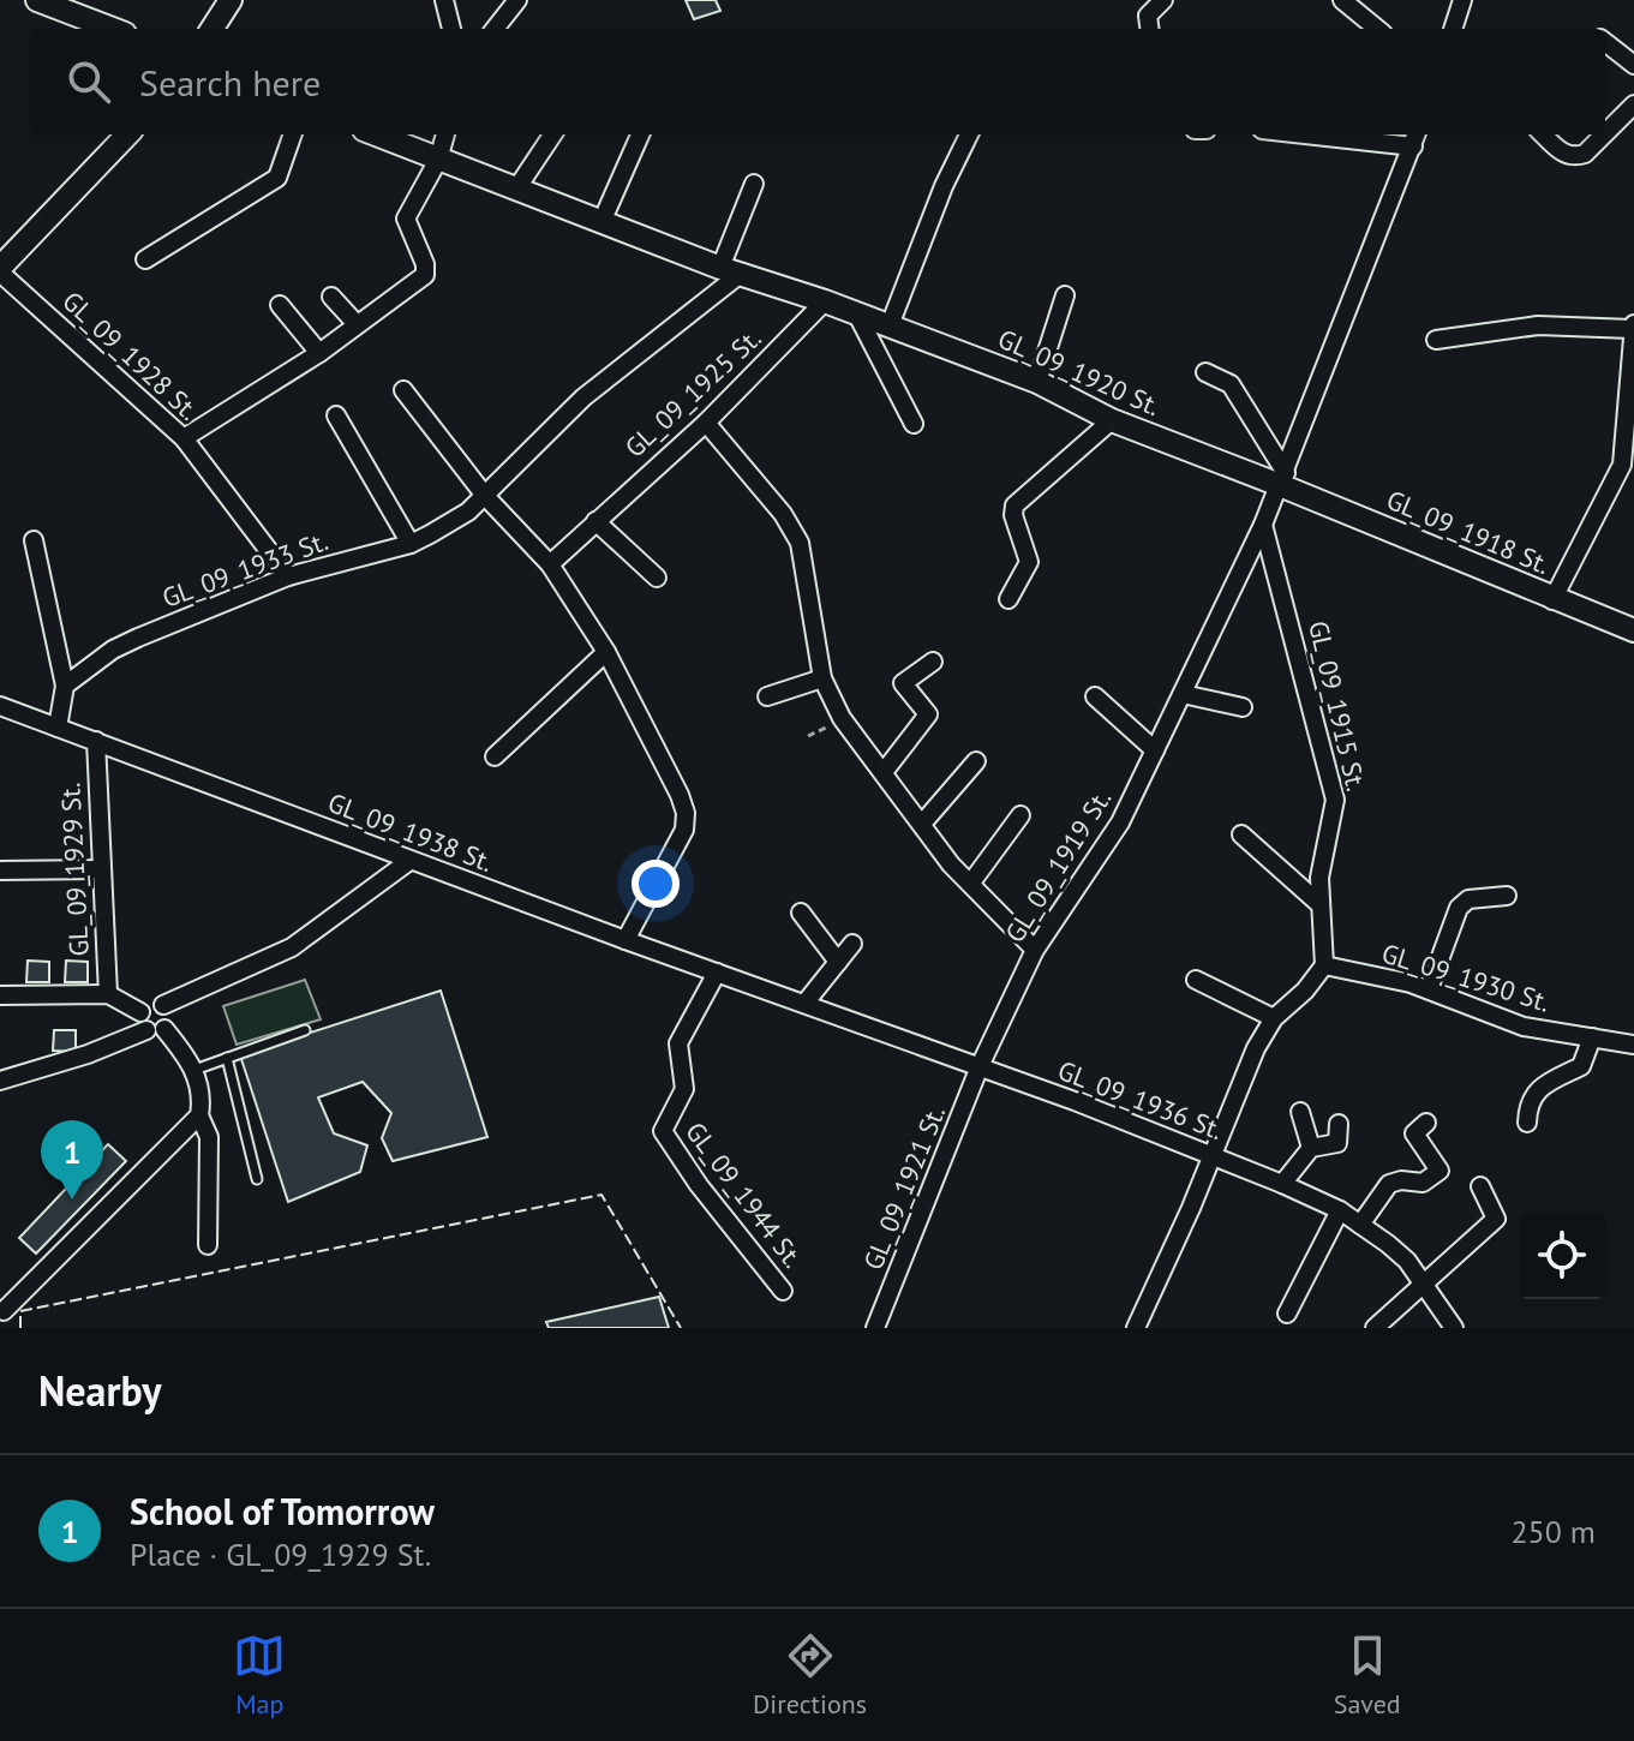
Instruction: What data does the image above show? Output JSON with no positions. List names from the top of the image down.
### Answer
{
  "streets": {
    "main road": ["GL_09_1920 St.", "GL_09_1918 St."],
    "street": [
      "GL_09_1928 St.",
      "GL_09_1925 St.",
      "GL_09_1933 St.",
      "GL_09_1915 St.",
      "GL_09_1938 St.",
      "GL_09_1919 St.",
      "GL_09_1929 St.",
      "GL_09_1930 St.",
      "GL_09_1936 St.",
      "GL_09_1921 St.",
      "GL_09_1944 St."
    ]
  },
  "crossings": [
    ["GL_09_1928 St.", "GL_09_1933 St."],
    ["GL_09_1920 St.", "GL_09_1925 St."],
    ["GL_09_1920 St.", "GL_09_1918 St."],
    ["GL_09_1920 St.", "GL_09_1933 St."],
    ["GL_09_1920 St.", "GL_09_1919 St."],
    ["GL_09_1918 St.", "GL_09_1919 St."],
    ["GL_09_1915 St.", "GL_09_1919 St."],
    ["GL_09_1915 St.", "GL_09_1930 St."],
    ["GL_09_1938 St.", "GL_09_1919 St."],
    ["GL_09_1938 St.", "GL_09_1929 St."],
    ["GL_09_1938 St.", "GL_09_1936 St."],
    ["GL_09_1938 St.", "GL_09_1921 St."],
    ["GL_09_1938 St.", "GL_09_1944 St."],
    ["GL_09_1919 St.", "GL_09_1936 St."],
    ["GL_09_1919 St.", "GL_09_1921 St."],
    ["GL_09_1936 St.", "GL_09_1921 St."]
  ],
  "page": {
    "search": "Search here",
    "pins": "1",
    "heading": "Nearby",
    "list": [
      {
        "mark": "1",
        "name": "School of Tomorrow",
        "note": "Place · GL_09_1929 St.",
        "value": "250 m"
      }
    ],
    "nav": ["Map", "Directions", "Saved"]
  }
}
